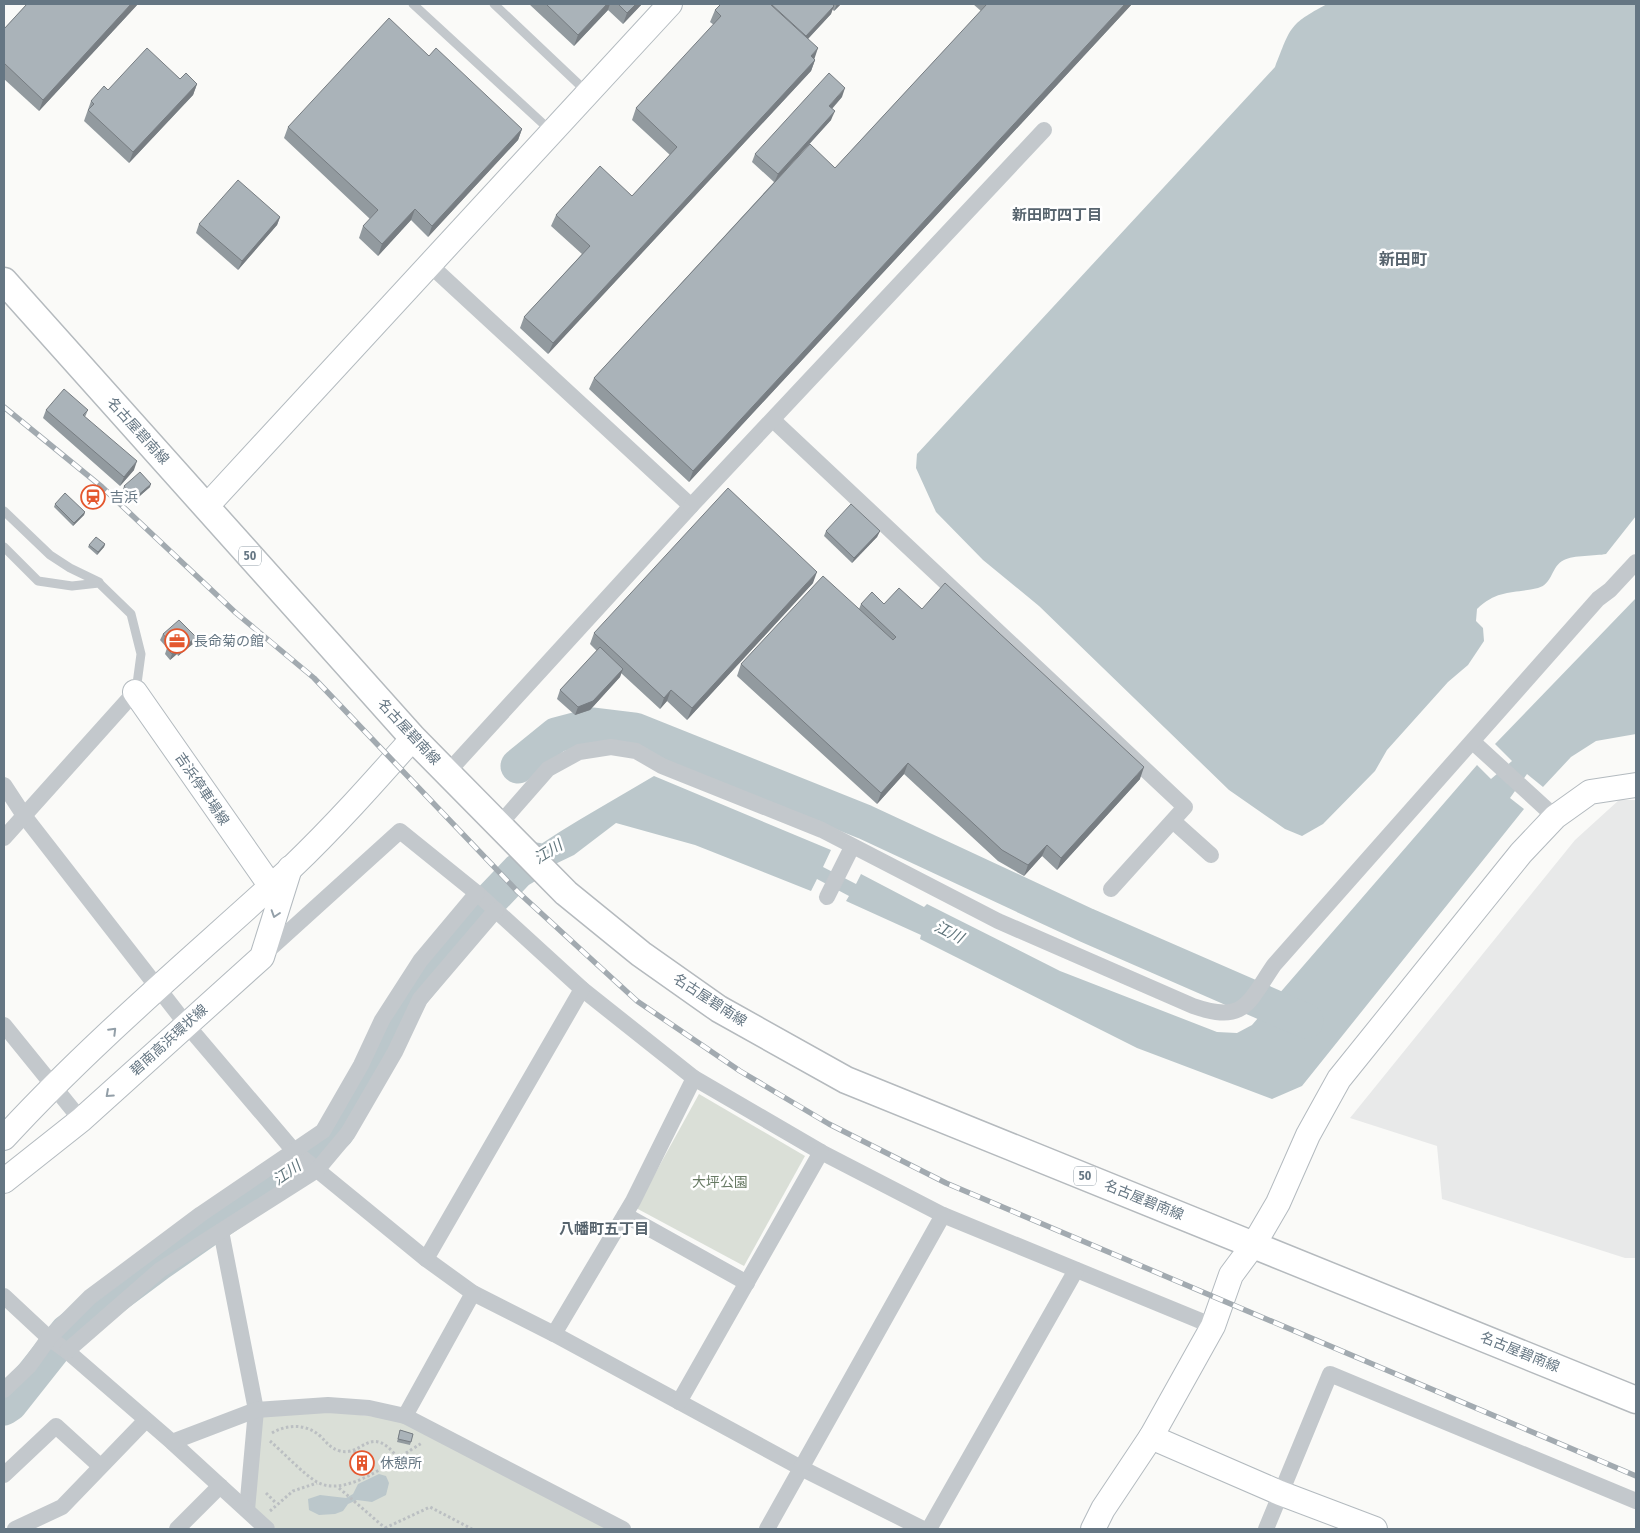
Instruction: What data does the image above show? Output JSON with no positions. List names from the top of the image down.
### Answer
{
  "streets": {
    "main road": ["名古屋碧南線", "50"],
    "street": ["吉浜停車場線", "碧南高浜環状線"]
  },
  "districts": ["新田町四丁目", "新田町", "八幡町五丁目"],
  "water": ["江川"],
  "parks": ["大坪公園"],
  "places": {
    "station": ["吉浜"],
    "office": ["長命菊の館"],
    "building": ["休憩所"]
  }
}
